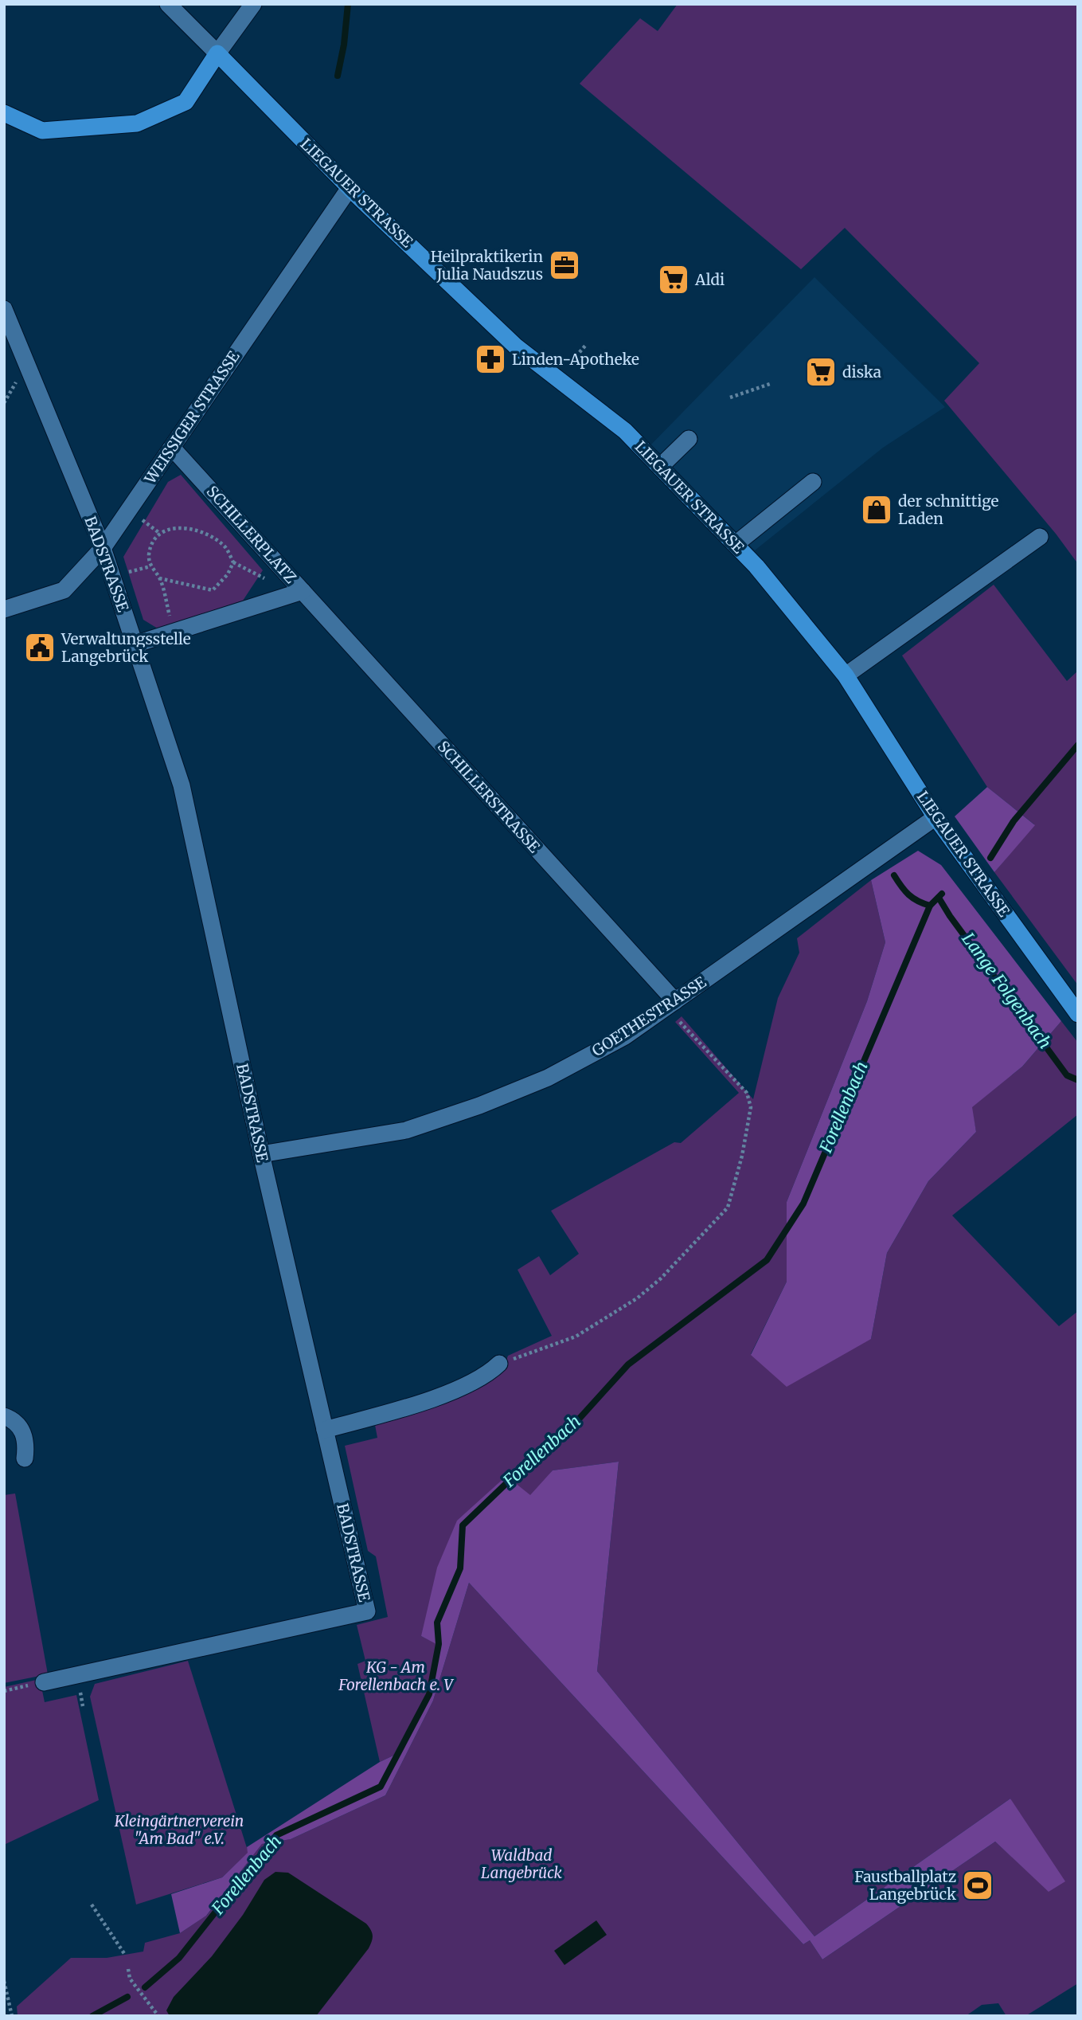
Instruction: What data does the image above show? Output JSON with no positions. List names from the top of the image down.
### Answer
{
  "streets": {
    "main road": ["LIEGAUER STRASSE"],
    "street": [
      "WEISSIGER STRASSE",
      "SCHILLERPLATZ",
      "BADSTRASSE",
      "SCHILLERSTRASSE",
      "GOETHESTRASSE"
    ]
  },
  "crossings": [
    ["LIEGAUER STRASSE", "WEISSIGER STRASSE"],
    ["LIEGAUER STRASSE", "GOETHESTRASSE"],
    ["WEISSIGER STRASSE", "SCHILLERPLATZ"],
    ["WEISSIGER STRASSE", "BADSTRASSE"],
    ["SCHILLERPLATZ", "BADSTRASSE"],
    ["SCHILLERPLATZ", "SCHILLERSTRASSE"],
    ["BADSTRASSE", "GOETHESTRASSE"],
    ["SCHILLERSTRASSE", "GOETHESTRASSE"]
  ],
  "water": ["Lange Folgenbach", "Forellenbach"],
  "parks": ["KG - Am Forellenbach e. V", "Kleingärtnerverein \"Am Bad\" e.V.", "Waldbad Langebrück"],
  "places": {
    "office": ["Heilpraktikerin Julia Naudszus"],
    "supermarket": ["Aldi", "diska"],
    "pharmacy": ["Linden-Apotheke"],
    "shop": ["der schnittige Laden"],
    "public building": ["Verwaltungsstelle Langebrück"],
    "sports": ["Faustballplatz Langebrück"]
  }
}
